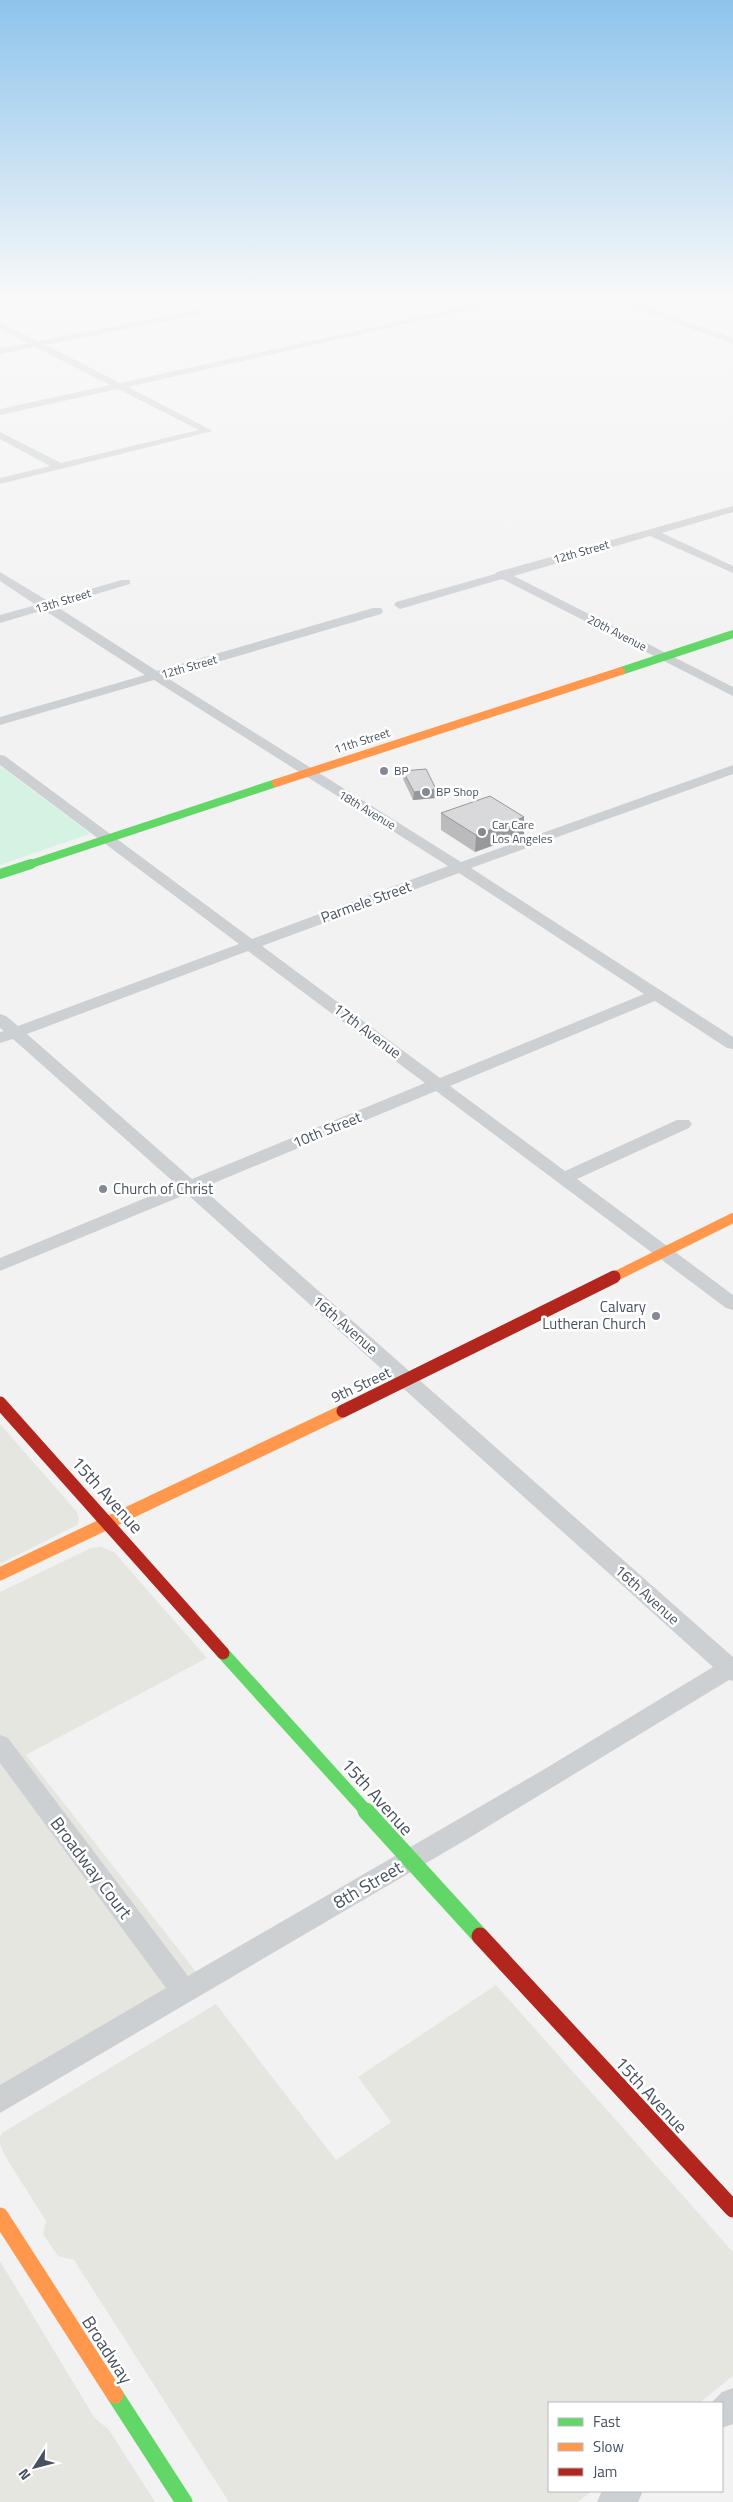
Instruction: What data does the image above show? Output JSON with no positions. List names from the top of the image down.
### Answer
{
  "streets": {
    "main road": [
      "11th Street",
      "9th Street",
      "15th Avenue",
      "Broadway"
    ],
    "street": [
      "12th Street",
      "13th Street",
      "20th Avenue",
      "18th Avenue",
      "Parmele Street",
      "17th Avenue",
      "10th Street",
      "16th Avenue",
      "Broadway Court",
      "8th Street"
    ]
  },
  "crossings": [
    ["12th Street", "20th Avenue"],
    ["12th Street", "18th Avenue"],
    ["13th Street", "18th Avenue"],
    ["20th Avenue", "11th Street"],
    ["11th Street", "18th Avenue"],
    ["11th Street", "17th Avenue"],
    ["18th Avenue", "Parmele Street"],
    ["18th Avenue", "10th Street"],
    ["Parmele Street", "17th Avenue"],
    ["Parmele Street", "16th Avenue"],
    ["17th Avenue", "10th Street"],
    ["17th Avenue", "9th Street"],
    ["10th Street", "16th Avenue"],
    ["16th Avenue", "9th Street"],
    ["16th Avenue", "8th Street"],
    ["9th Street", "15th Avenue"],
    ["15th Avenue", "8th Street"],
    ["Broadway Court", "8th Street"]
  ],
  "places": [
    "BP",
    "BP Shop",
    "Car Care Los Angeles",
    "Church of Christ",
    "Calvary Lutheran Church"
  ],
  "legend": ["Fast", "Slow", "Jam"],
  "north": "bottom left"
}
